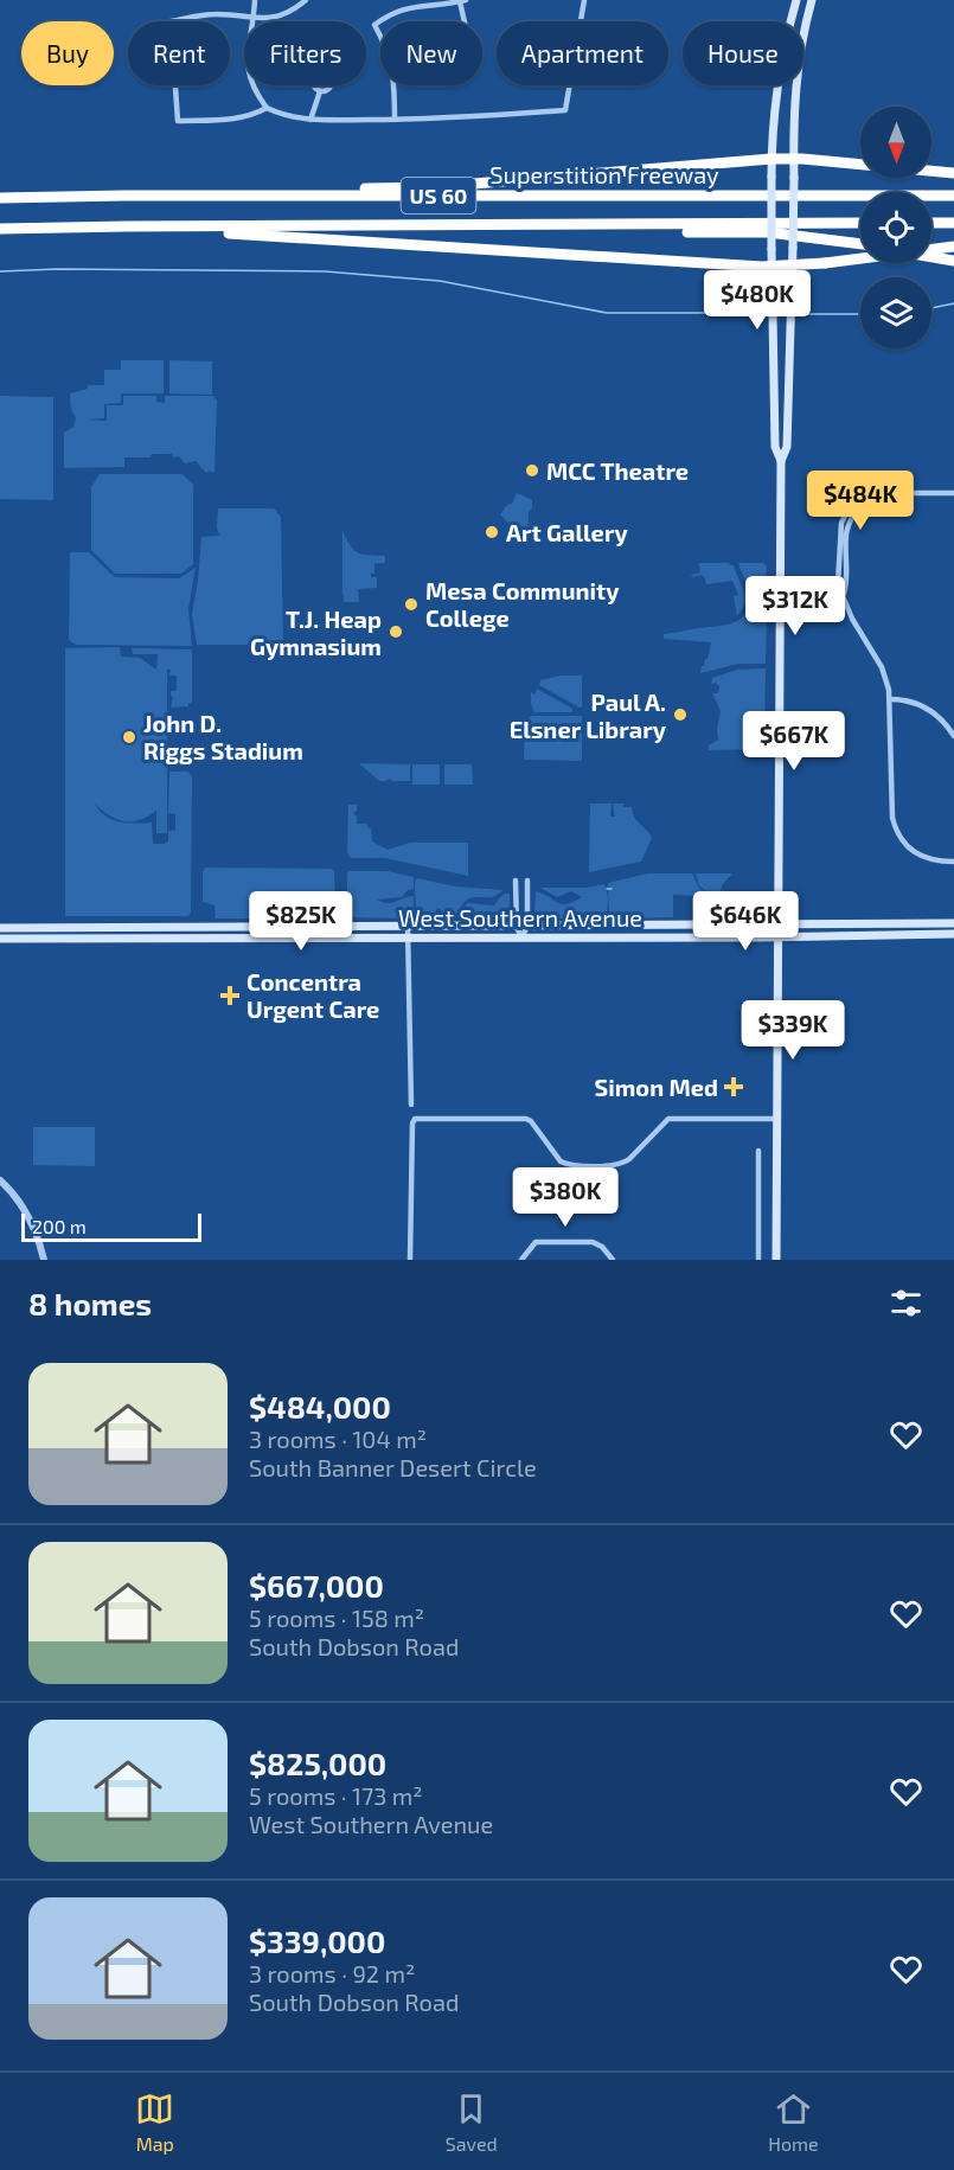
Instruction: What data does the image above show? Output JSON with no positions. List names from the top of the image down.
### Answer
{
  "streets": {
    "highway": ["Superstition Freeway", "US 60"],
    "main road": ["West Southern Avenue"]
  },
  "places": {
    "other": [
      "MCC Theatre",
      "Art Gallery",
      "Mesa Community College",
      "T.J. Heap Gymnasium",
      "Paul A. Elsner Library",
      "John D. Riggs Stadium"
    ],
    "health": ["Concentra Urgent Care", "Simon Med"]
  },
  "scale_bar": "200 m",
  "north": "bottom",
  "page": {
    "chip": [
      "Buy",
      "Rent",
      "Filters",
      "New",
      "Apartment",
      "House"
    ],
    "price": [
      "$480K",
      "$484K",
      "$312K",
      "$667K",
      "$825K",
      "$646K",
      "$339K",
      "$380K"
    ],
    "scale": "200 m",
    "heading": "8 homes",
    "list": [
      {
        "name": "$484,000",
        "note": "3 rooms · 104 m² · South Banner Desert Circle"
      },
      {
        "name": "$667,000",
        "note": "5 rooms · 158 m² · South Dobson Road"
      },
      {
        "name": "$825,000",
        "note": "5 rooms · 173 m² · West Southern Avenue"
      },
      {
        "name": "$339,000",
        "note": "3 rooms · 92 m² · South Dobson Road"
      }
    ],
    "tabs": ["Map", "Saved", "Home"]
  }
}
